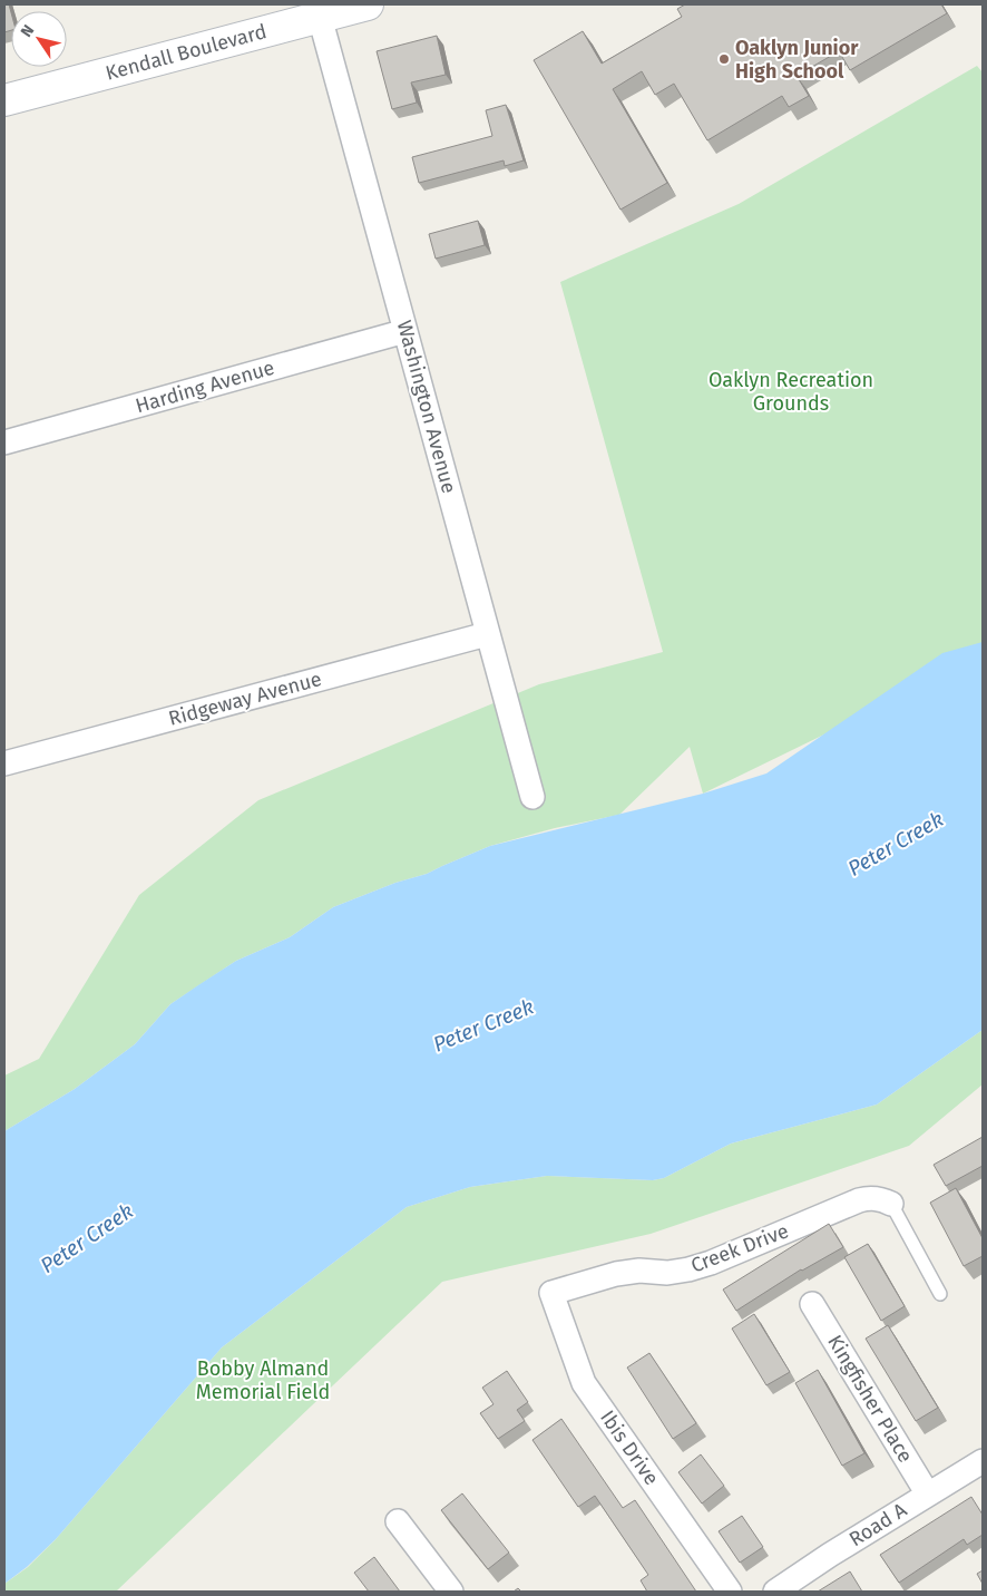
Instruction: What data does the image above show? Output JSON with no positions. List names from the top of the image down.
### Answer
{
  "streets": {
    "street": [
      "Kendall Boulevard",
      "Harding Avenue",
      "Washington Avenue",
      "Ridgeway Avenue",
      "Creek Drive",
      "Kingfisher Place",
      "Ibis Drive",
      "Road A"
    ]
  },
  "crossings": [
    ["Kendall Boulevard", "Washington Avenue"],
    ["Harding Avenue", "Washington Avenue"],
    ["Washington Avenue", "Ridgeway Avenue"],
    ["Creek Drive", "Ibis Drive"],
    ["Kingfisher Place", "Road A"]
  ],
  "water": ["Peter Creek"],
  "parks": ["Oaklyn Recreation Grounds", "Bobby Almand Memorial Field"],
  "places": ["Oaklyn Junior High School"],
  "north": "top left"
}
